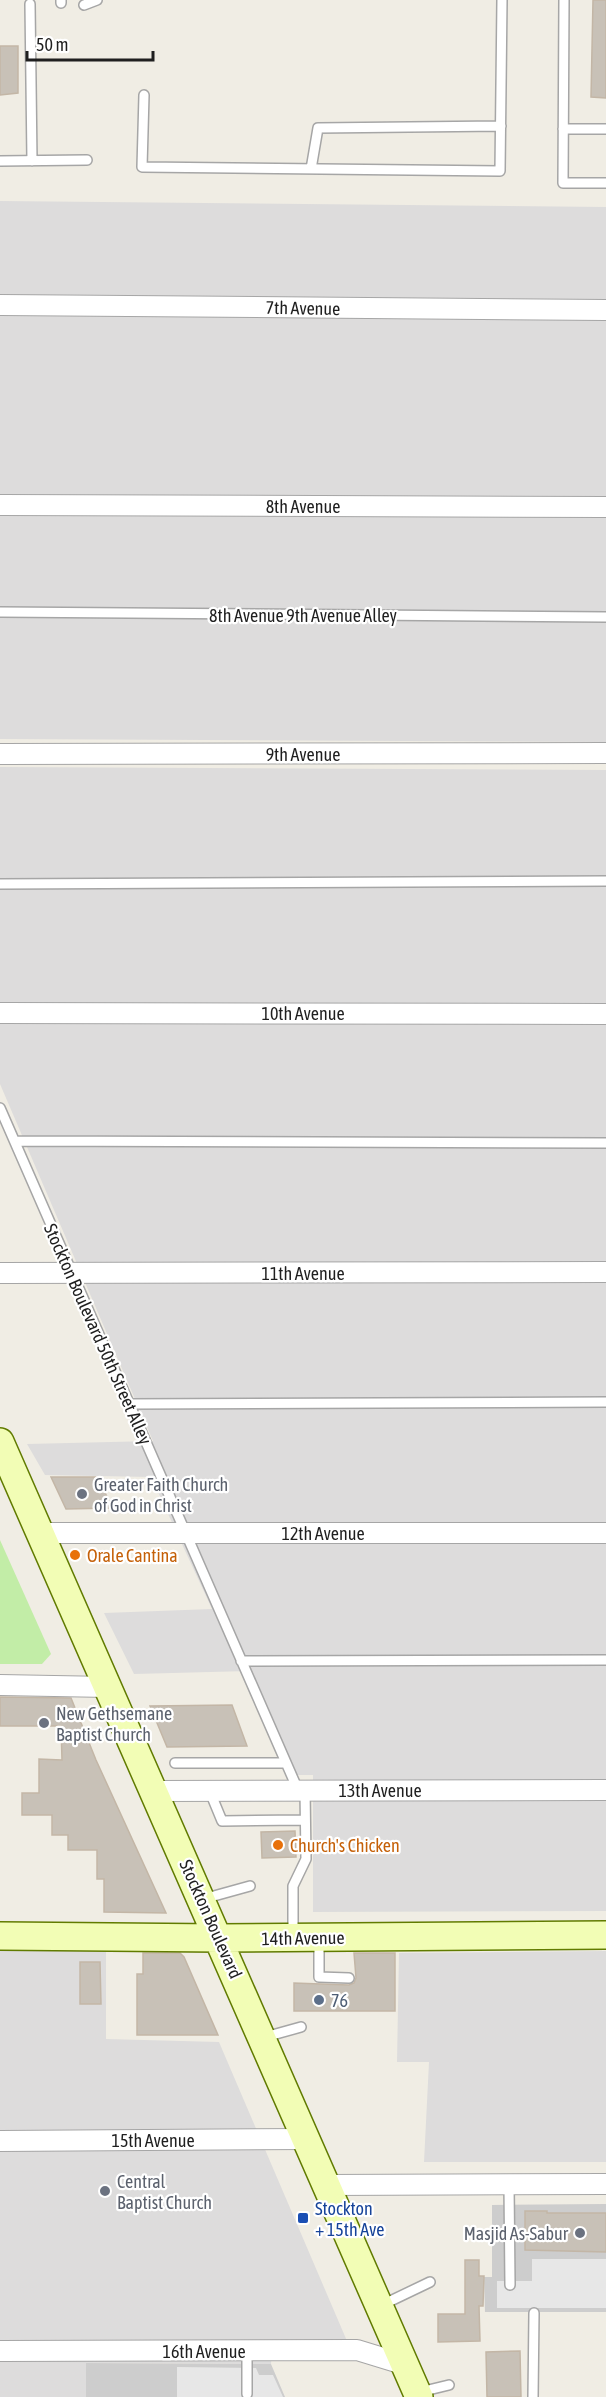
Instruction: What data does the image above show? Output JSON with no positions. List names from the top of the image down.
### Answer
{
  "streets": {
    "main road": ["Stockton Boulevard", "14th Avenue"],
    "street": [
      "7th Avenue",
      "8th Avenue",
      "9th Avenue",
      "10th Avenue",
      "11th Avenue",
      "12th Avenue",
      "13th Avenue",
      "15th Avenue",
      "16th Avenue"
    ],
    "lane": ["8th Avenue 9th Avenue Alley", "Stockton Boulevard 50th Street Alley"]
  },
  "crossings": [
    ["11th Avenue", "Stockton Boulevard 50th Street Alley"],
    ["Stockton Boulevard 50th Street Alley", "12th Avenue"],
    ["Stockton Boulevard 50th Street Alley", "13th Avenue"],
    ["12th Avenue", "Stockton Boulevard"],
    ["13th Avenue", "Stockton Boulevard"],
    ["Stockton Boulevard", "14th Avenue"],
    ["Stockton Boulevard", "15th Avenue"],
    ["Stockton Boulevard", "16th Avenue"]
  ],
  "places": {
    "other": [
      "Greater Faith Church of God in Christ",
      "Orale Cantina",
      "New Gethsemane Baptist Church",
      "Church's Chicken",
      "76",
      "Central Baptist Church",
      "Masjid As-Sabur"
    ],
    "transit": ["Stockton + 15th Ave"]
  },
  "scale_bar": "50 m"
}
